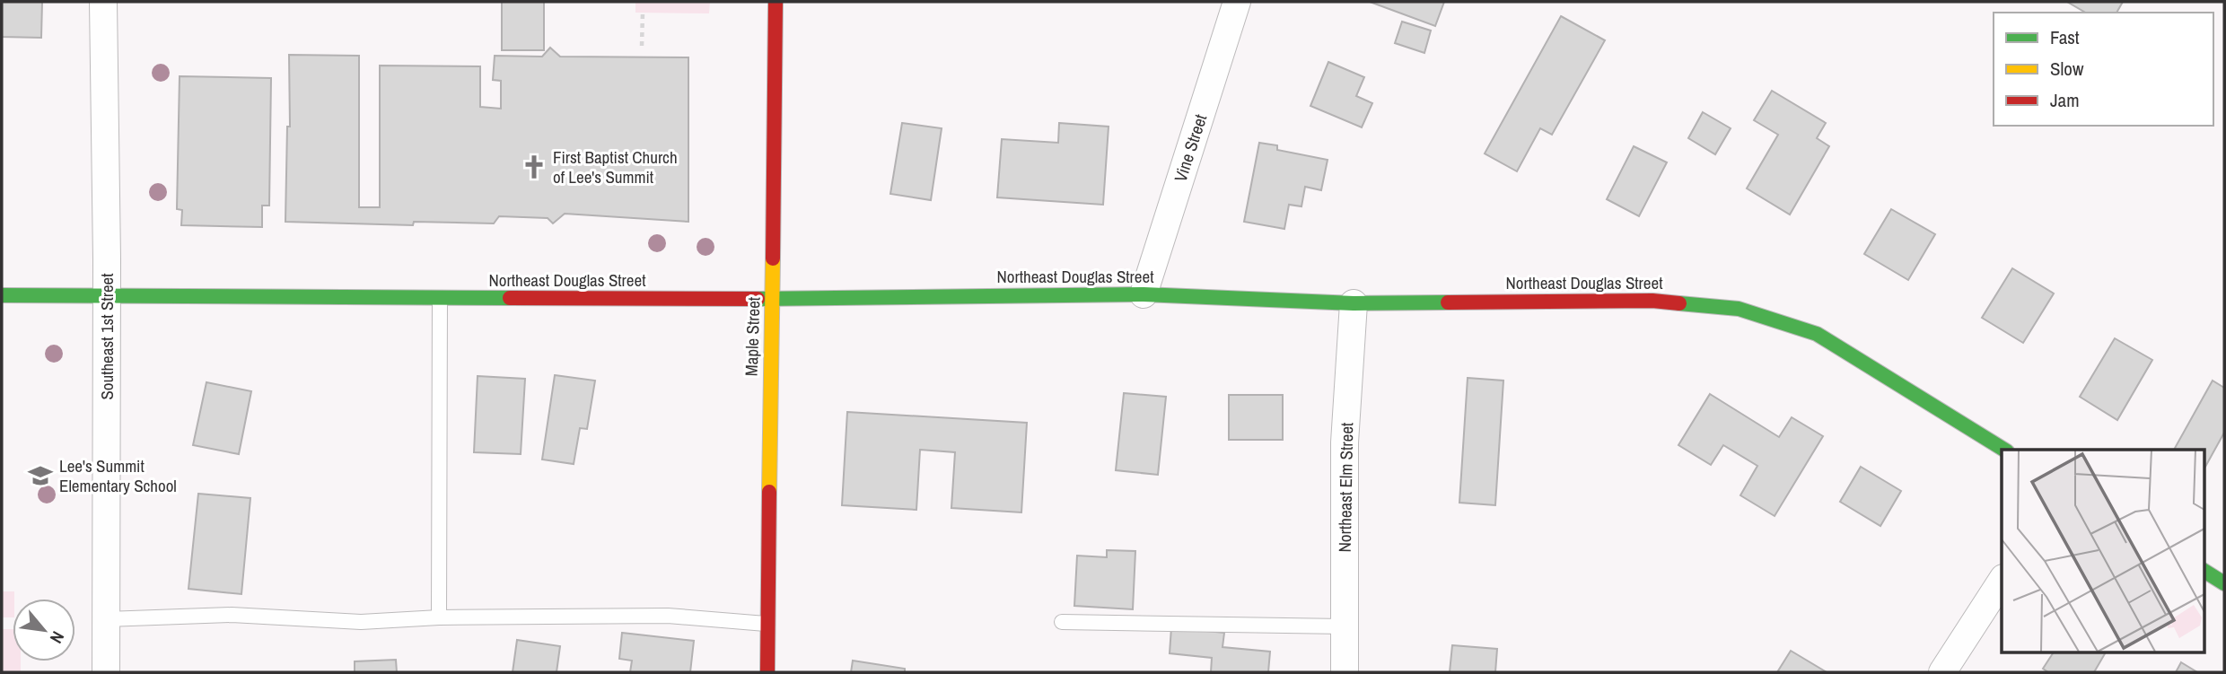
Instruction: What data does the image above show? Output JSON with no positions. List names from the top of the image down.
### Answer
{
  "streets": {
    "main road": ["Northeast Douglas Street", "Maple Street"],
    "street": ["Vine Street", "Southeast 1st Street", "Northeast Elm Street"]
  },
  "crossings": [
    ["Vine Street", "Northeast Douglas Street"],
    ["Northeast Douglas Street", "Southeast 1st Street"],
    ["Northeast Douglas Street", "Maple Street"],
    ["Northeast Douglas Street", "Northeast Elm Street"]
  ],
  "places": {
    "church": ["First Baptist Church of Lee's Summit"],
    "school or university": ["Lee's Summit Elementary School"]
  },
  "legend": ["Fast", "Slow", "Jam"],
  "north": "bottom right"
}
